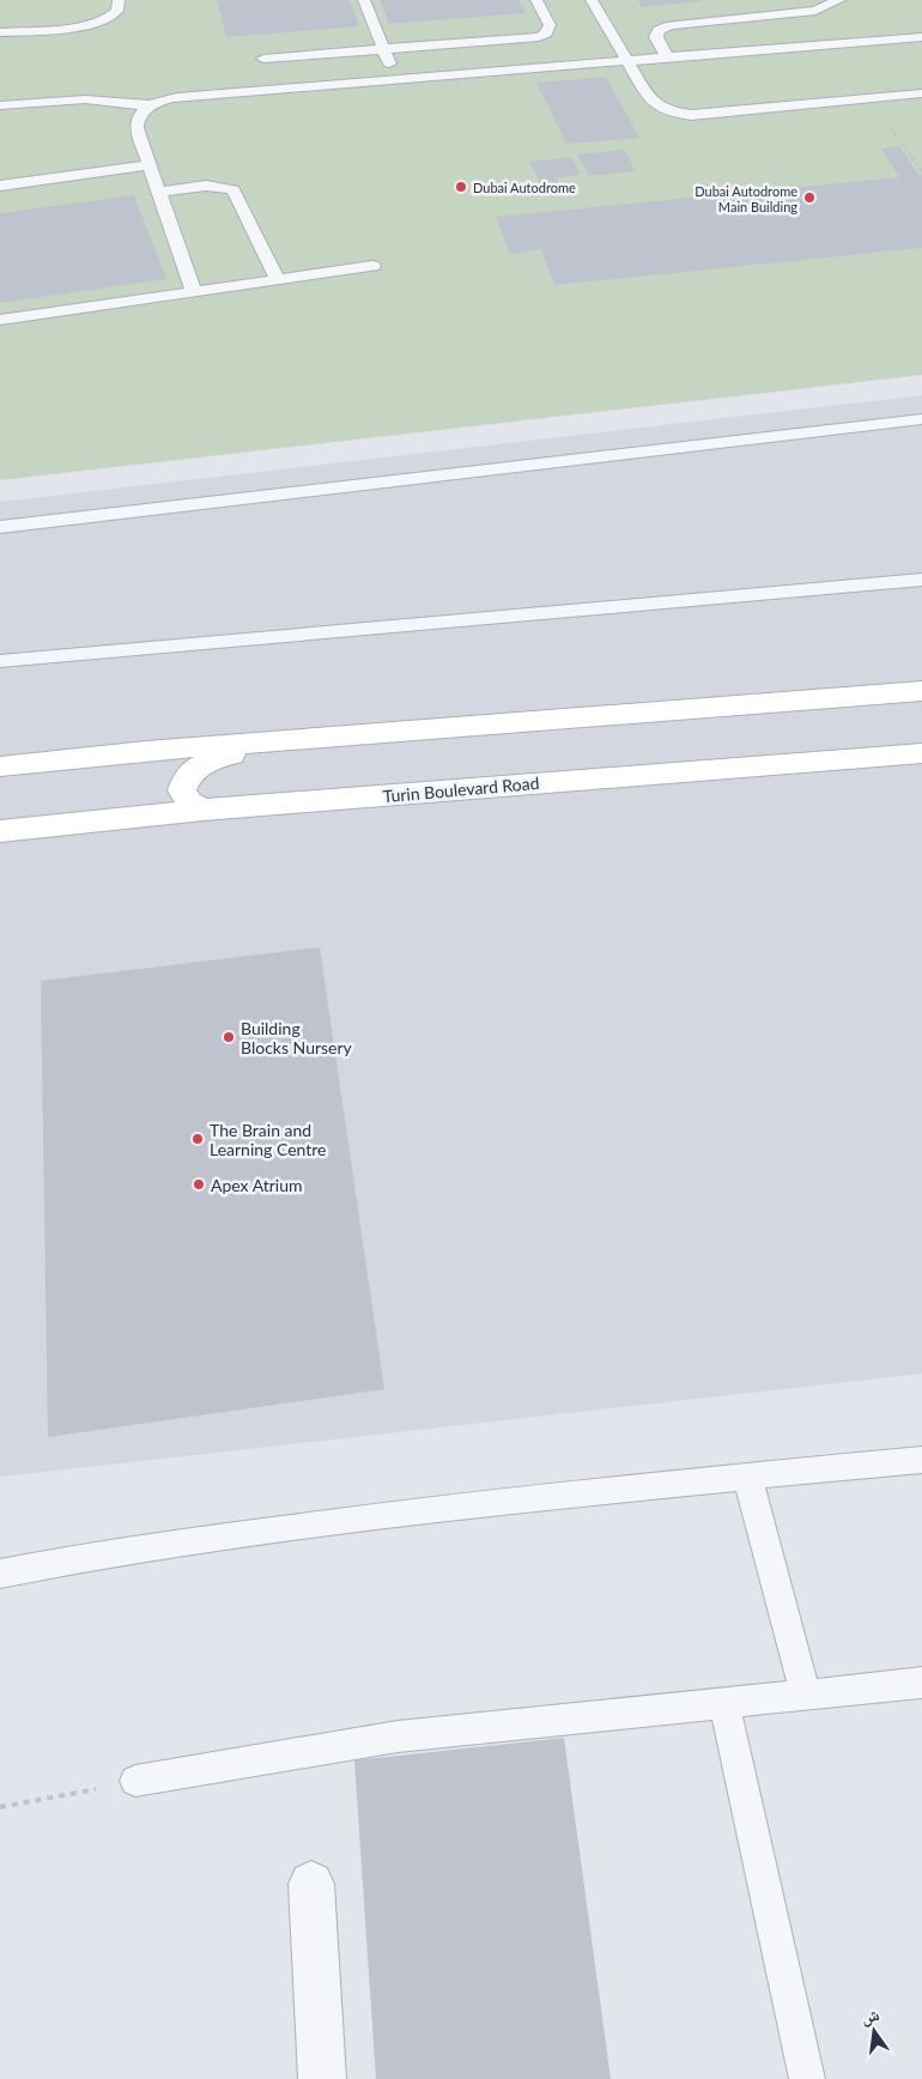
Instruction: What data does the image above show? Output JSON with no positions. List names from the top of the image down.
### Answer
{
  "streets": {
    "main road": ["Turin Boulevard Road"]
  },
  "places": [
    "Dubai Autodrome",
    "Dubai Autodrome Main Building",
    "Building Blocks Nursery",
    "The Brain and Learning Centre",
    "Apex Atrium"
  ],
  "north": "top"
}
